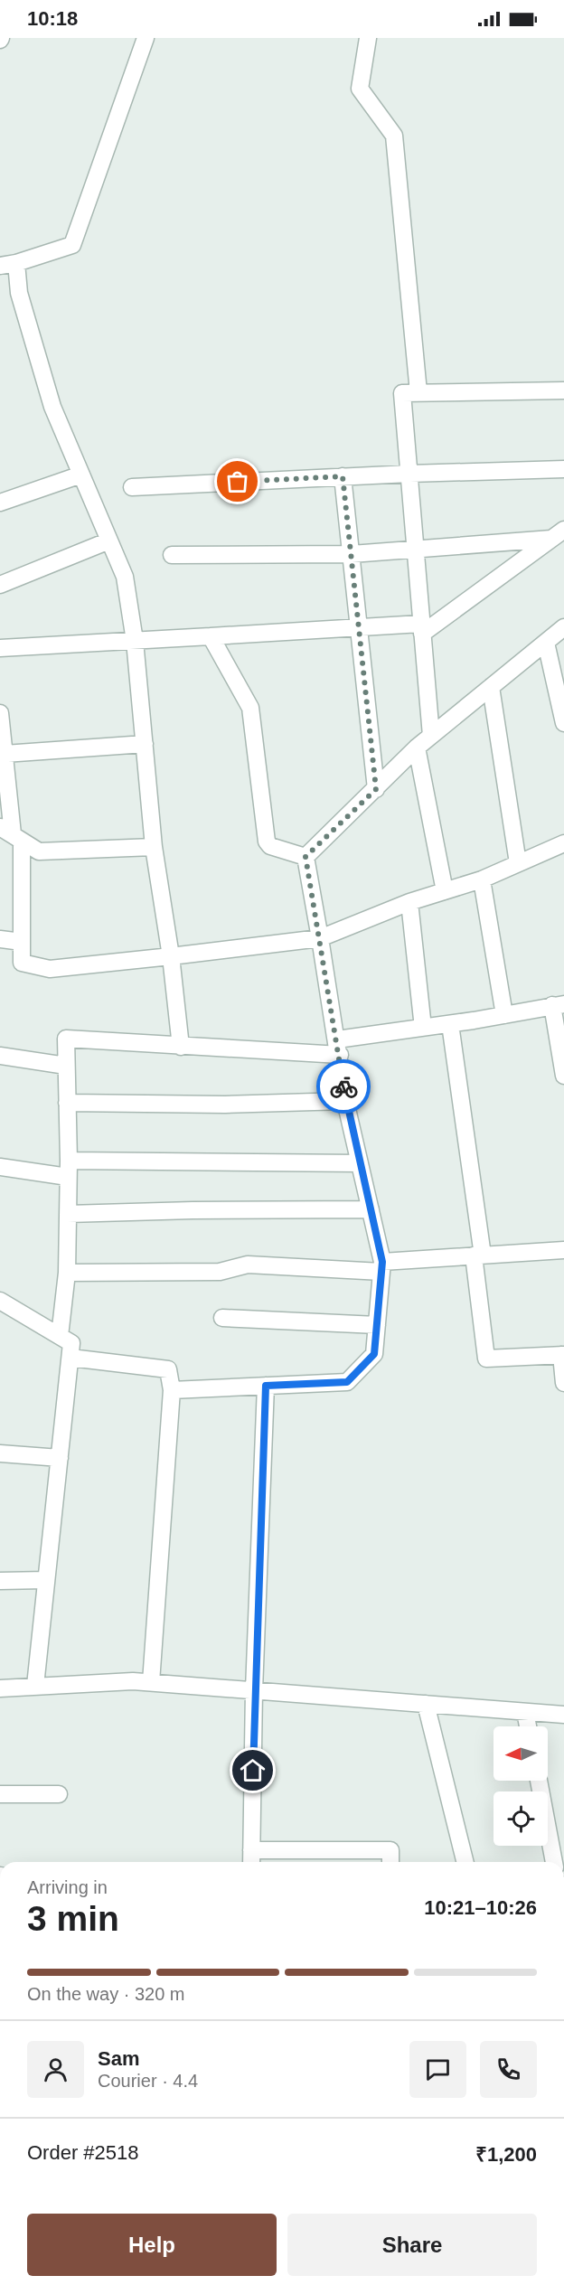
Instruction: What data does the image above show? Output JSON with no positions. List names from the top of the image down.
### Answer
{
  "north": "left",
  "page": {
    "status": "10:18",
    "heading": ["3 min", "Arriving in", "10:21–10:26"],
    "panel": [
      "Sam",
      "Courier · 4.4",
      "Order #2518",
      "₹1,200"
    ],
    "bar": "On the way · 320 m",
    "buttons": ["Help", "Share"]
  }
}
